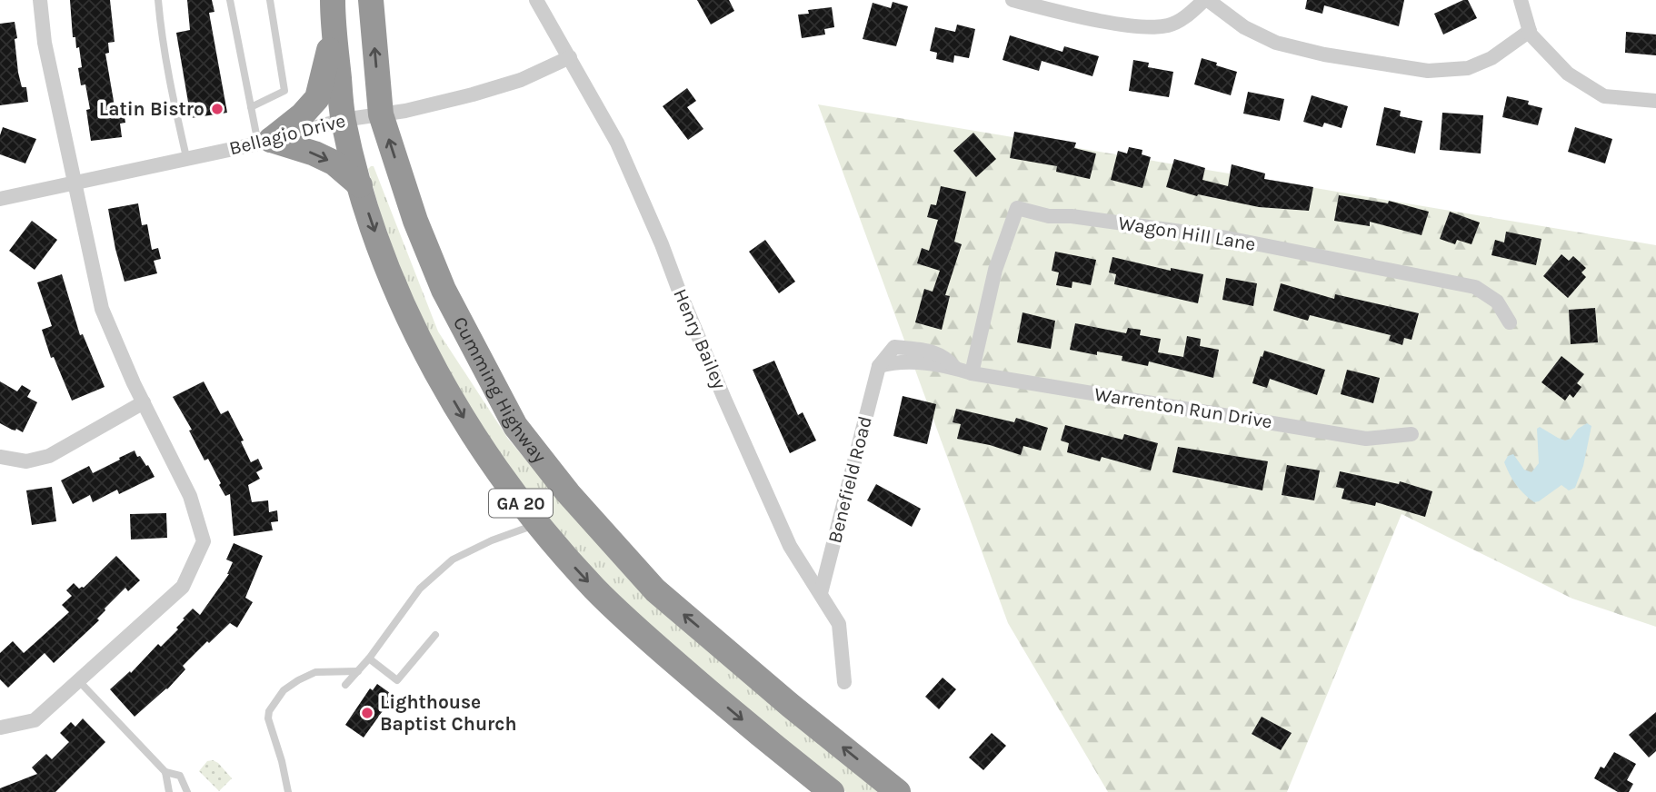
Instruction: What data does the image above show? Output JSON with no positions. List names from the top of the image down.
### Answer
{
  "streets": {
    "highway": ["Cumming Highway", "GA 20"],
    "street": [
      "Bellagio Drive",
      "Wagon Hill Lane",
      "Henry Bailey",
      "Warrenton Run Drive",
      "Benefield Road"
    ]
  },
  "crossings": [
    ["Bellagio Drive", "Henry Bailey"],
    ["Bellagio Drive", "Cumming Highway"],
    ["Bellagio Drive", "GA 20"],
    ["Wagon Hill Lane", "Warrenton Run Drive"],
    ["Henry Bailey", "Benefield Road"],
    ["Warrenton Run Drive", "Benefield Road"]
  ],
  "places": ["Latin Bistro", "Lighthouse Baptist Church"]
}
